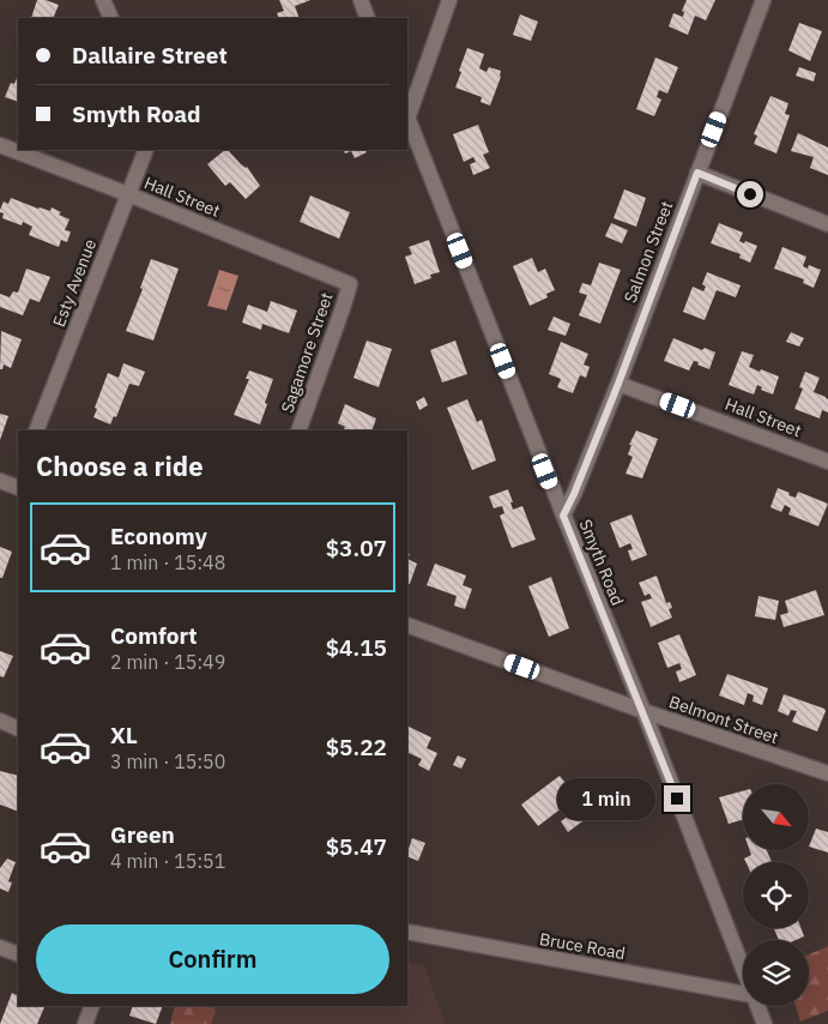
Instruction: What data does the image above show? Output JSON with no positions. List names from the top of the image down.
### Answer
{
  "streets": {
    "street": [
      "Hall Street",
      "Salmon Street",
      "Esty Avenue",
      "Sagamore Street",
      "Smyth Road",
      "Belmont Street",
      "Bruce Road"
    ]
  },
  "crossings": [
    ["Hall Street", "Salmon Street"],
    ["Hall Street", "Esty Avenue"],
    ["Hall Street", "Sagamore Street"],
    ["Salmon Street", "Smyth Road"],
    ["Smyth Road", "Belmont Street"]
  ],
  "north": "bottom right",
  "page": {
    "banner": ["Dallaire Street", "Smyth Road"],
    "heading": "Choose a ride",
    "list": [
      {
        "name": "Economy",
        "note": "1 min · 15:48",
        "value": "$3.07"
      },
      {
        "name": "Comfort",
        "note": "2 min · 15:49",
        "value": "$4.15"
      },
      {
        "name": "XL",
        "note": "3 min · 15:50",
        "value": "$5.22"
      },
      {
        "name": "Green",
        "note": "4 min · 15:51",
        "value": "$5.47"
      }
    ],
    "bubble": "1 min",
    "buttons": "Confirm"
  }
}
